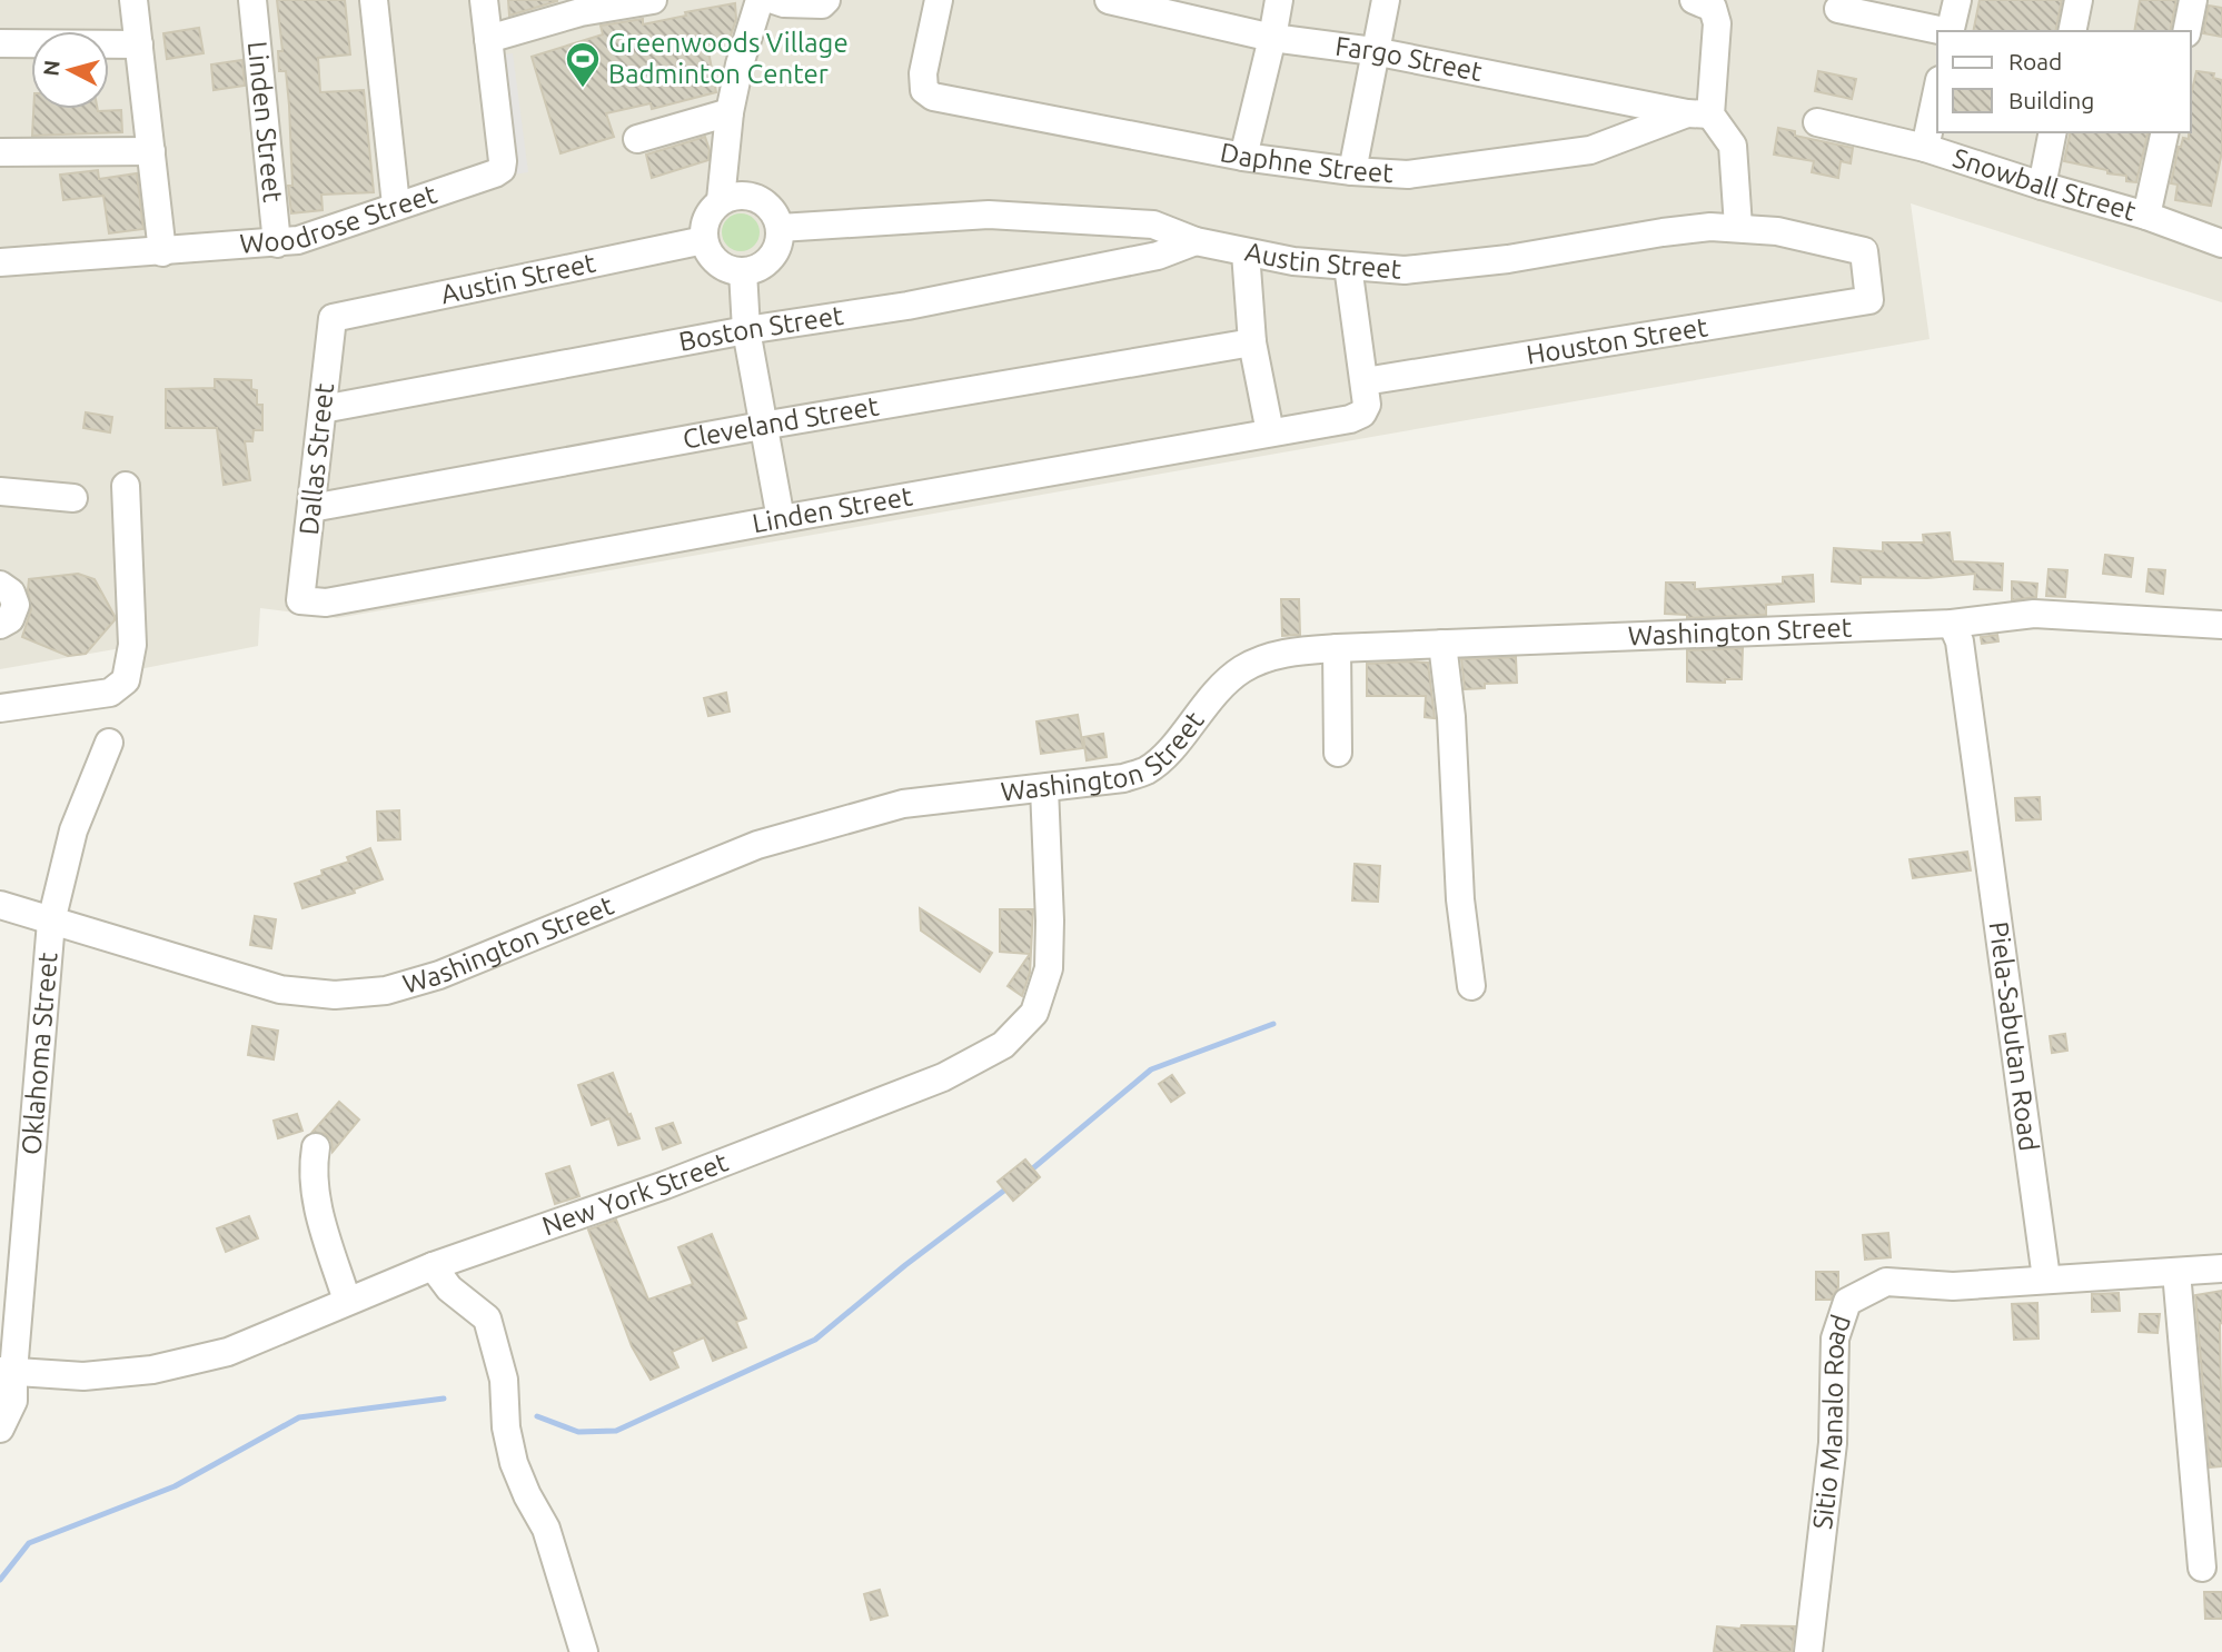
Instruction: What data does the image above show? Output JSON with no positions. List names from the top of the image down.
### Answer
{
  "streets": {
    "street": [
      "Fargo Street",
      "Linden Street",
      "Daphne Street",
      "Snowball Street",
      "Woodrose Street",
      "Austin Street",
      "Boston Street",
      "Houston Street",
      "Cleveland Street",
      "Dallas Street",
      "Washington Street",
      "Piela-Sabutan Road",
      "Oklahoma Street",
      "New York Street",
      "Sitio Manalo Road"
    ]
  },
  "crossings": [
    ["Fargo Street", "Daphne Street"],
    ["Linden Street", "Woodrose Street"],
    ["Linden Street", "Houston Street"],
    ["Linden Street", "Dallas Street"],
    ["Austin Street", "Boston Street"],
    ["Austin Street", "Houston Street"],
    ["Austin Street", "Dallas Street"],
    ["Boston Street", "Dallas Street"],
    ["Cleveland Street", "Dallas Street"],
    ["Washington Street", "Piela-Sabutan Road"],
    ["Washington Street", "Oklahoma Street"],
    ["Washington Street", "New York Street"],
    ["Piela-Sabutan Road", "Sitio Manalo Road"],
    ["Oklahoma Street", "New York Street"]
  ],
  "places": {
    "sports": ["Greenwoods Village Badminton Center"]
  },
  "legend": ["Road", "Building"],
  "north": "left"
}
